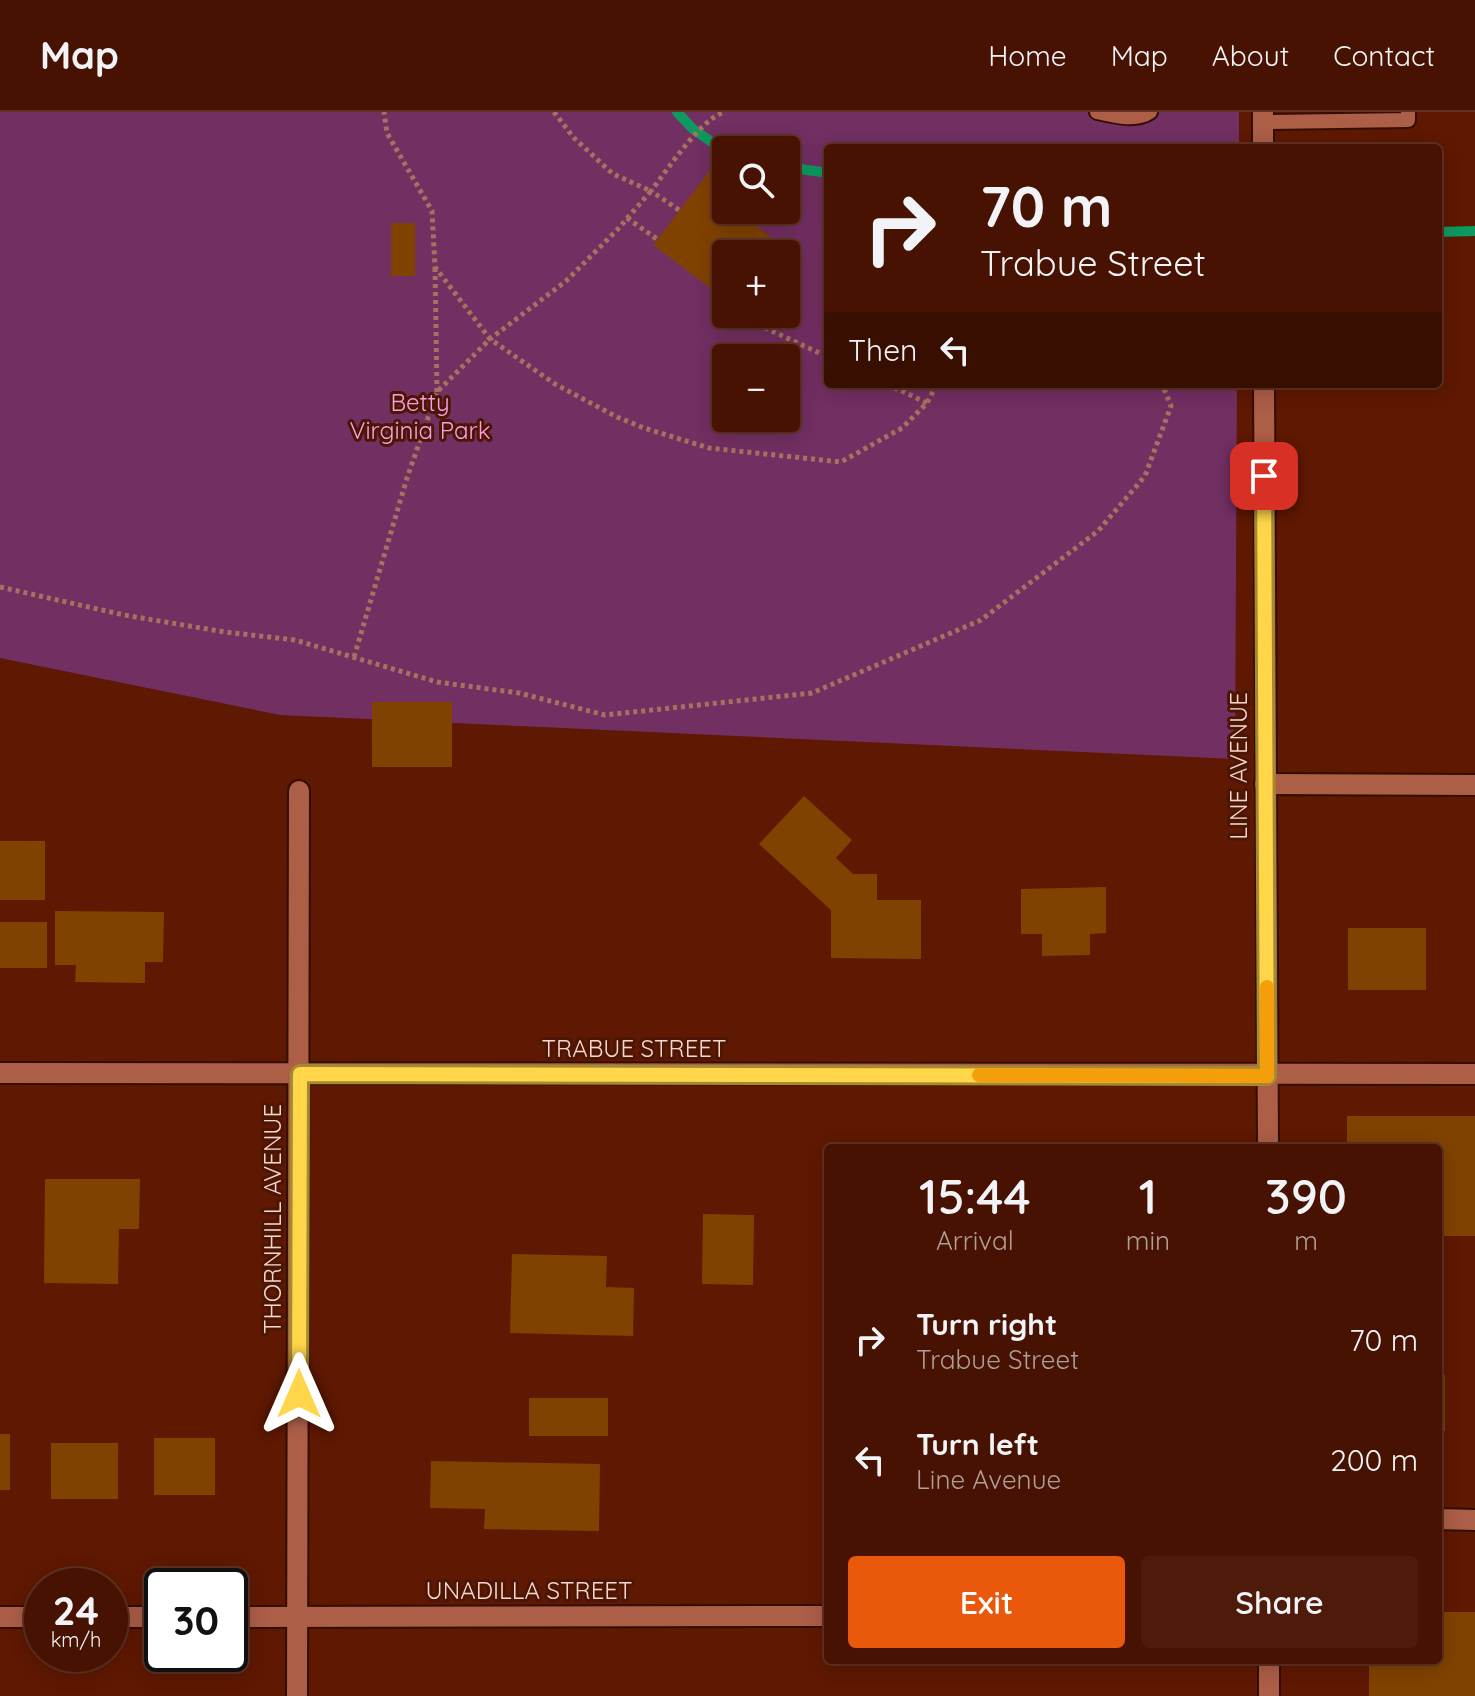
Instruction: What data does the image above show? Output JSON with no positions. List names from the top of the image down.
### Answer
{
  "streets": {
    "street": [
      "LINE AVENUE",
      "TRABUE STREET",
      "THORNHILL AVENUE",
      "UNADILLA STREET"
    ]
  },
  "crossings": [
    ["LINE AVENUE", "TRABUE STREET"],
    ["TRABUE STREET", "THORNHILL AVENUE"],
    ["THORNHILL AVENUE", "UNADILLA STREET"]
  ],
  "parks": ["Betty Virginia Park"],
  "page": {
    "header": "Map",
    "nav": [
      "Home",
      "Map",
      "About",
      "Contact"
    ],
    "map_buttons": ["+", "−"],
    "turn": ["70 m", "Trabue Street"],
    "then": "Then",
    "eta": [
      "15:44",
      "Arrival",
      "1",
      "min",
      "390",
      "m"
    ],
    "list": [
      {
        "name": "Turn right",
        "note": "Trabue Street",
        "value": "70 m"
      },
      {
        "name": "Turn left",
        "note": "Line Avenue",
        "value": "200 m"
      }
    ],
    "buttons": ["Exit", "Share"],
    "speed": "24 km/h",
    "limit": "30"
  }
}
